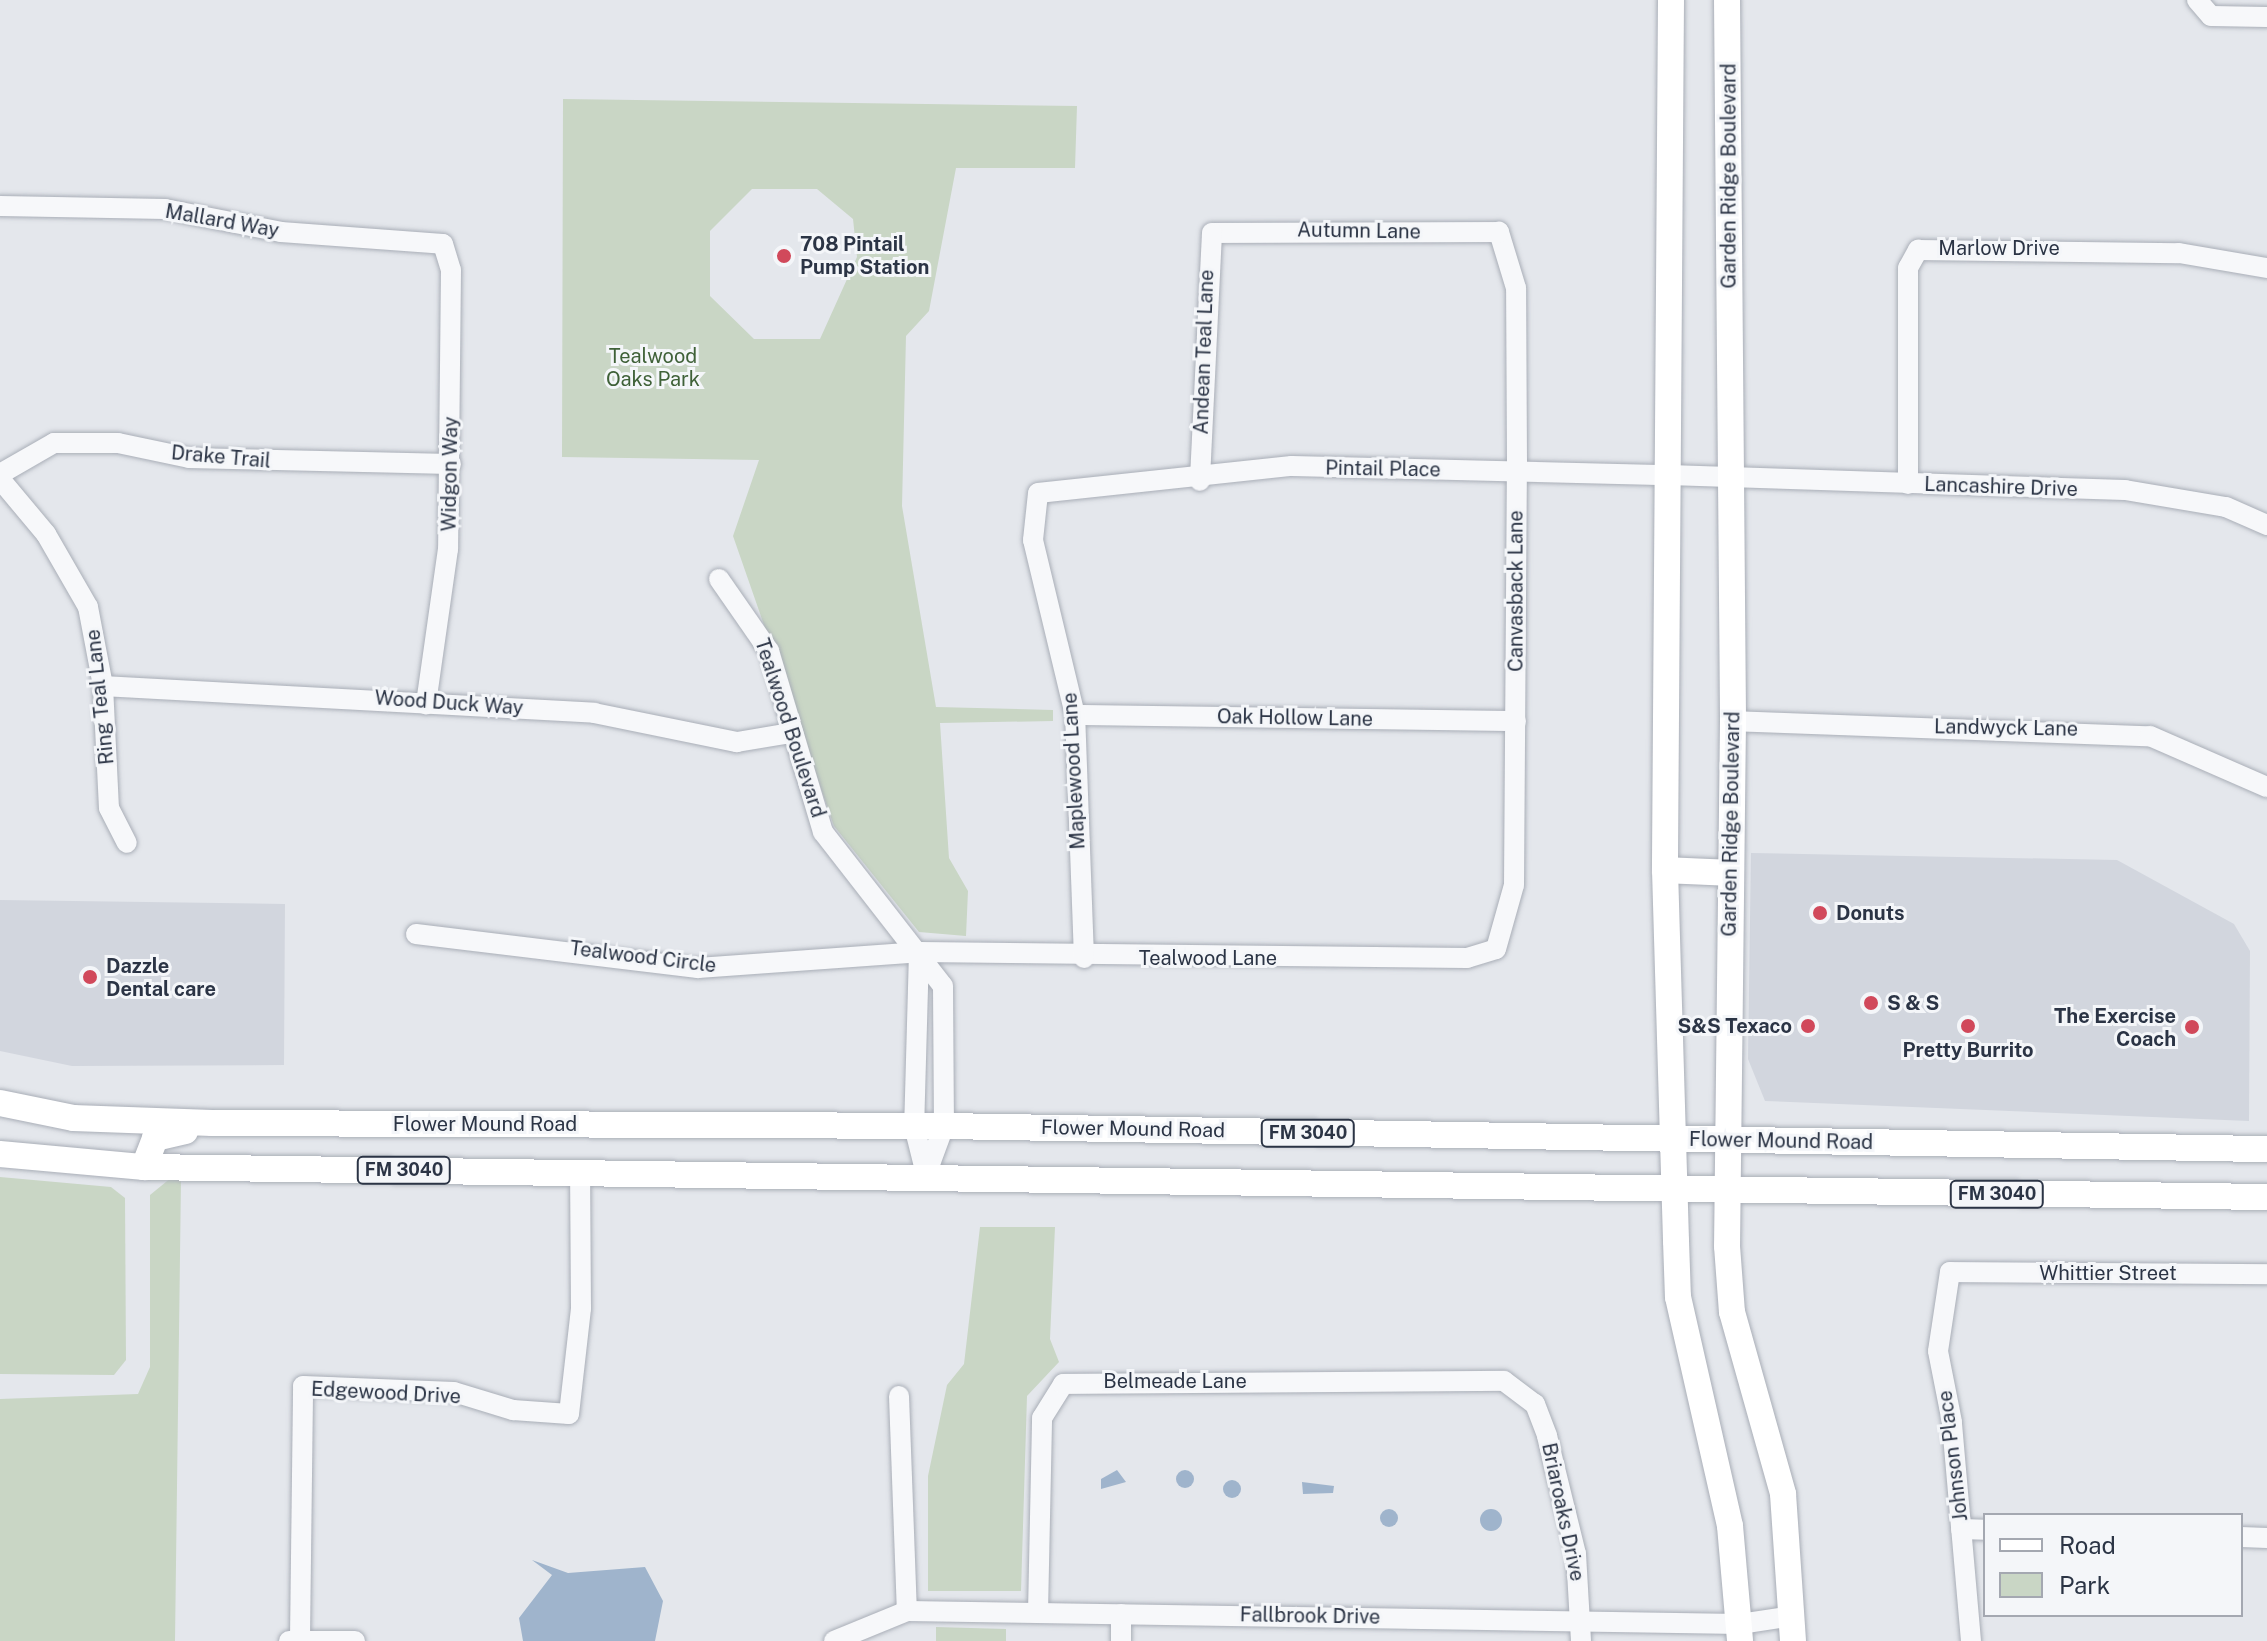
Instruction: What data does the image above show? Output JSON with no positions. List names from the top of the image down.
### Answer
{
  "streets": {
    "main road": ["Garden Ridge Boulevard", "Flower Mound Road", "FM 3040"],
    "street": [
      "Mallard Way",
      "Autumn Lane",
      "Marlow Drive",
      "Andean Teal Lane",
      "Drake Trail",
      "Pintail Place",
      "Widgon Way",
      "Lancashire Drive",
      "Canvasback Lane",
      "Ring Teal Lane",
      "Wood Duck Way",
      "Oak Hollow Lane",
      "Tealwood Boulevard",
      "Landwyck Lane",
      "Maplewood Lane",
      "Tealwood Circle",
      "Tealwood Lane",
      "Whittier Street",
      "Belmeade Lane",
      "Edgewood Drive",
      "Johnson Place",
      "Briaroaks Drive",
      "Fallbrook Drive"
    ]
  },
  "crossings": [
    ["Garden Ridge Boulevard", "Pintail Place"],
    ["Garden Ridge Boulevard", "Lancashire Drive"],
    ["Garden Ridge Boulevard", "Landwyck Lane"],
    ["Garden Ridge Boulevard", "Flower Mound Road"],
    ["Garden Ridge Boulevard", "FM 3040"],
    ["Garden Ridge Boulevard", "Fallbrook Drive"],
    ["Mallard Way", "Widgon Way"],
    ["Autumn Lane", "Andean Teal Lane"],
    ["Autumn Lane", "Canvasback Lane"],
    ["Marlow Drive", "Lancashire Drive"],
    ["Andean Teal Lane", "Pintail Place"],
    ["Drake Trail", "Widgon Way"],
    ["Drake Trail", "Ring Teal Lane"],
    ["Pintail Place", "Lancashire Drive"],
    ["Pintail Place", "Canvasback Lane"],
    ["Pintail Place", "Maplewood Lane"],
    ["Widgon Way", "Wood Duck Way"],
    ["Canvasback Lane", "Oak Hollow Lane"],
    ["Canvasback Lane", "Tealwood Lane"],
    ["Ring Teal Lane", "Wood Duck Way"],
    ["Wood Duck Way", "Tealwood Boulevard"],
    ["Oak Hollow Lane", "Maplewood Lane"],
    ["Tealwood Boulevard", "Tealwood Circle"],
    ["Tealwood Boulevard", "Tealwood Lane"],
    ["Tealwood Boulevard", "Flower Mound Road"],
    ["Tealwood Boulevard", "FM 3040"],
    ["Maplewood Lane", "Tealwood Lane"],
    ["Tealwood Circle", "Tealwood Lane"],
    ["FM 3040", "Edgewood Drive"],
    ["Whittier Street", "Johnson Place"],
    ["Belmeade Lane", "Briaroaks Drive"],
    ["Belmeade Lane", "Fallbrook Drive"],
    ["Briaroaks Drive", "Fallbrook Drive"]
  ],
  "parks": ["Tealwood Oaks Park"],
  "places": [
    "708 Pintail Pump Station",
    "Donuts",
    "Dazzle Dental care",
    "S & S",
    "S&S Texaco",
    "Pretty Burrito",
    "The Exercise Coach"
  ],
  "legend": ["Road", "Park"]
}
